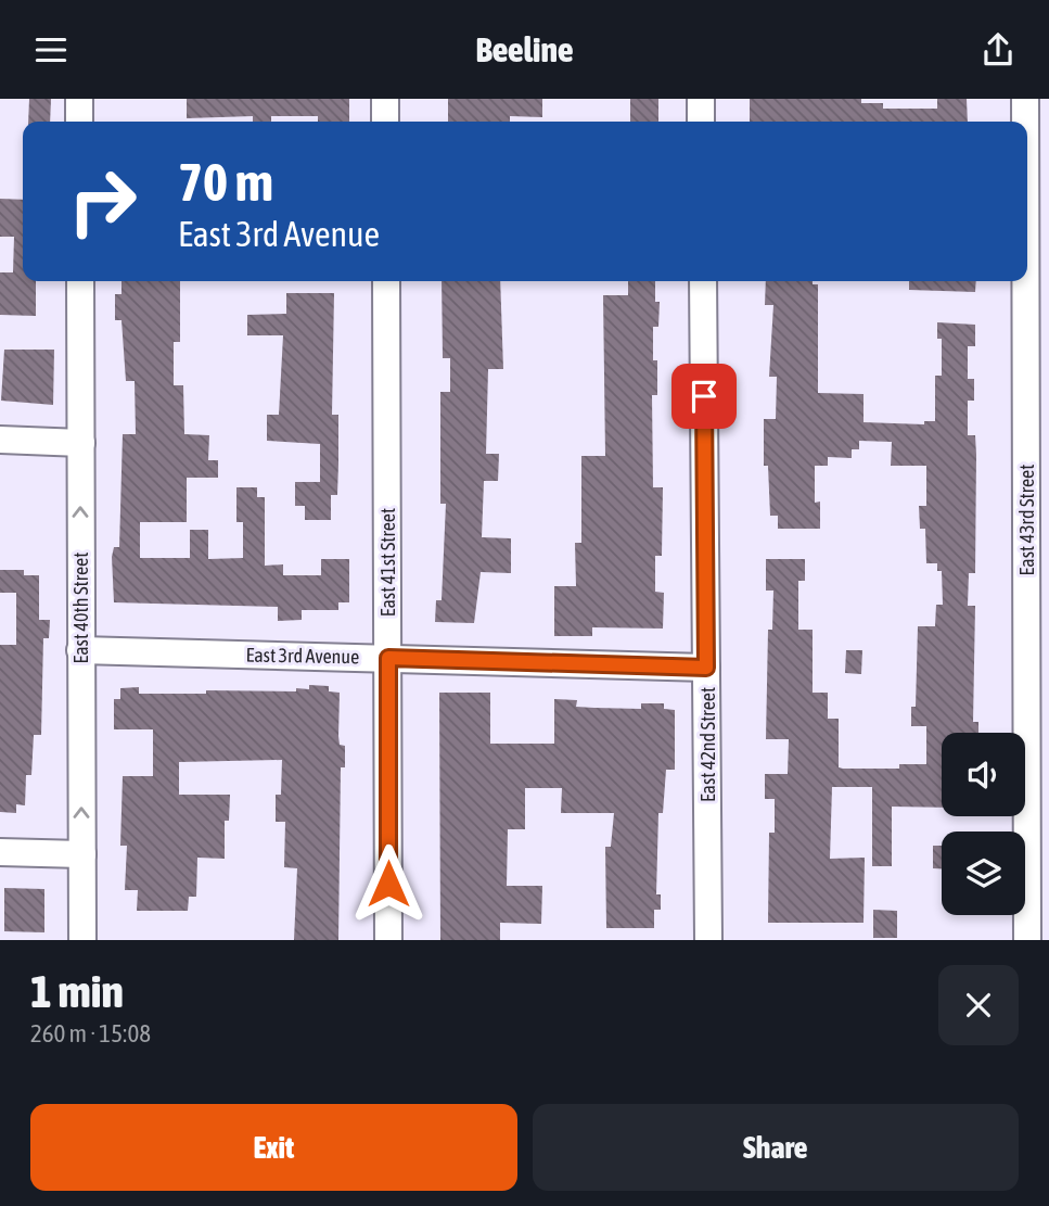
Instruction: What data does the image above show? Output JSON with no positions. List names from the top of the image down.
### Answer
{
  "streets": {
    "street": [
      "East 43rd Street",
      "East 41st Street",
      "East 40th Street",
      "East 3rd Avenue",
      "East 42nd Street"
    ]
  },
  "crossings": [
    ["East 41st Street", "East 3rd Avenue"],
    ["East 40th Street", "East 3rd Avenue"],
    ["East 3rd Avenue", "East 42nd Street"]
  ],
  "one_way": ["East 40th Street"],
  "page": {
    "header": "Beeline",
    "turn": ["70 m", "East 3rd Avenue"],
    "heading": ["1 min", "260 m · 15:08"],
    "buttons": ["Exit", "Share"]
  }
}
